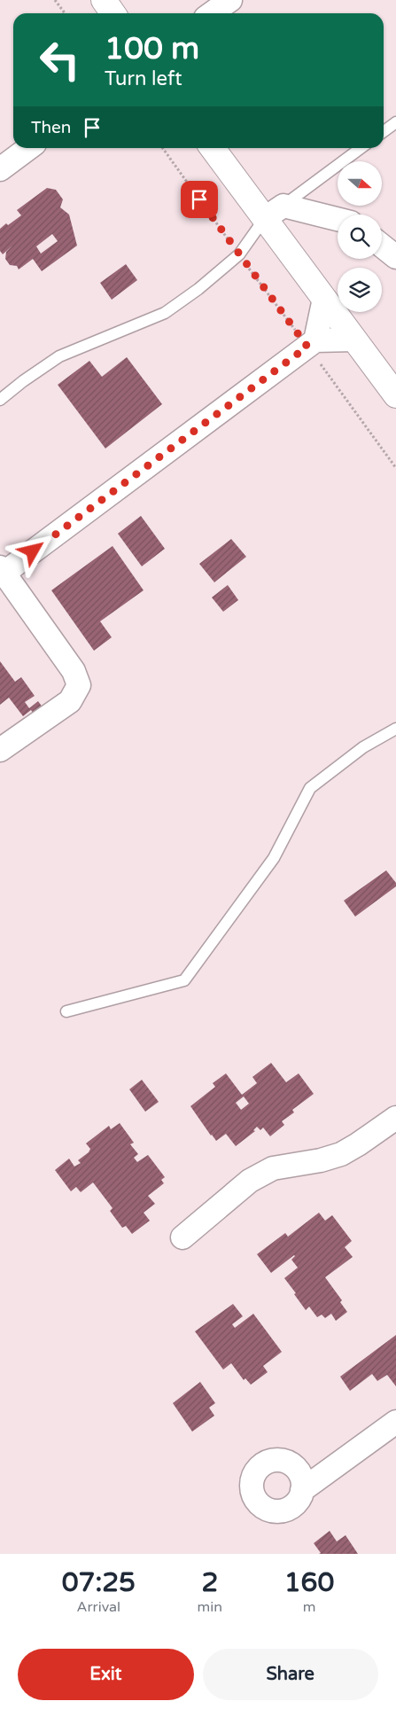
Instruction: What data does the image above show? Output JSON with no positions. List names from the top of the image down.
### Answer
{
  "north": "right",
  "page": {
    "turn": ["100 m", "Turn left"],
    "then": "Then",
    "eta": [
      "07:25",
      "Arrival",
      "2",
      "min",
      "160",
      "m"
    ],
    "buttons": ["Exit", "Share"]
  }
}
